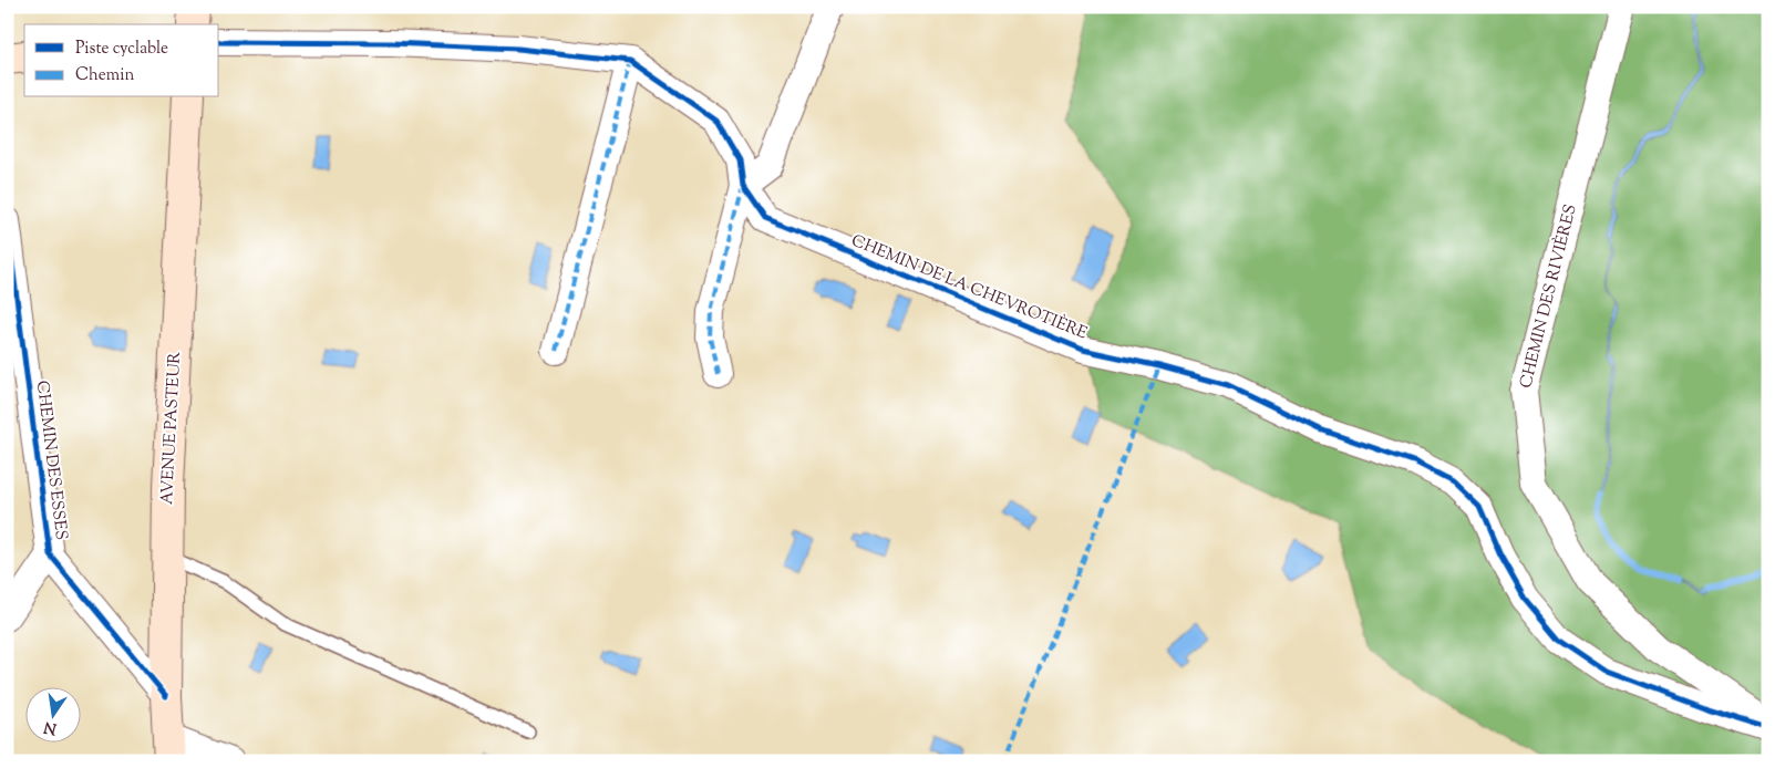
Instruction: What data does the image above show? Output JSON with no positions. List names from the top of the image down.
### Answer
{
  "streets": {
    "main road": ["AVENUE PASTEUR"],
    "street": ["CHEMIN DE LA CHEVROTIÈRE", "CHEMIN DES RIVIÈRES", "CHEMIN DES ESSES"]
  },
  "crossings": [
    ["AVENUE PASTEUR", "CHEMIN DES ESSES"]
  ],
  "legend": ["Piste cyclable", "Chemin"],
  "north": "bottom"
}
